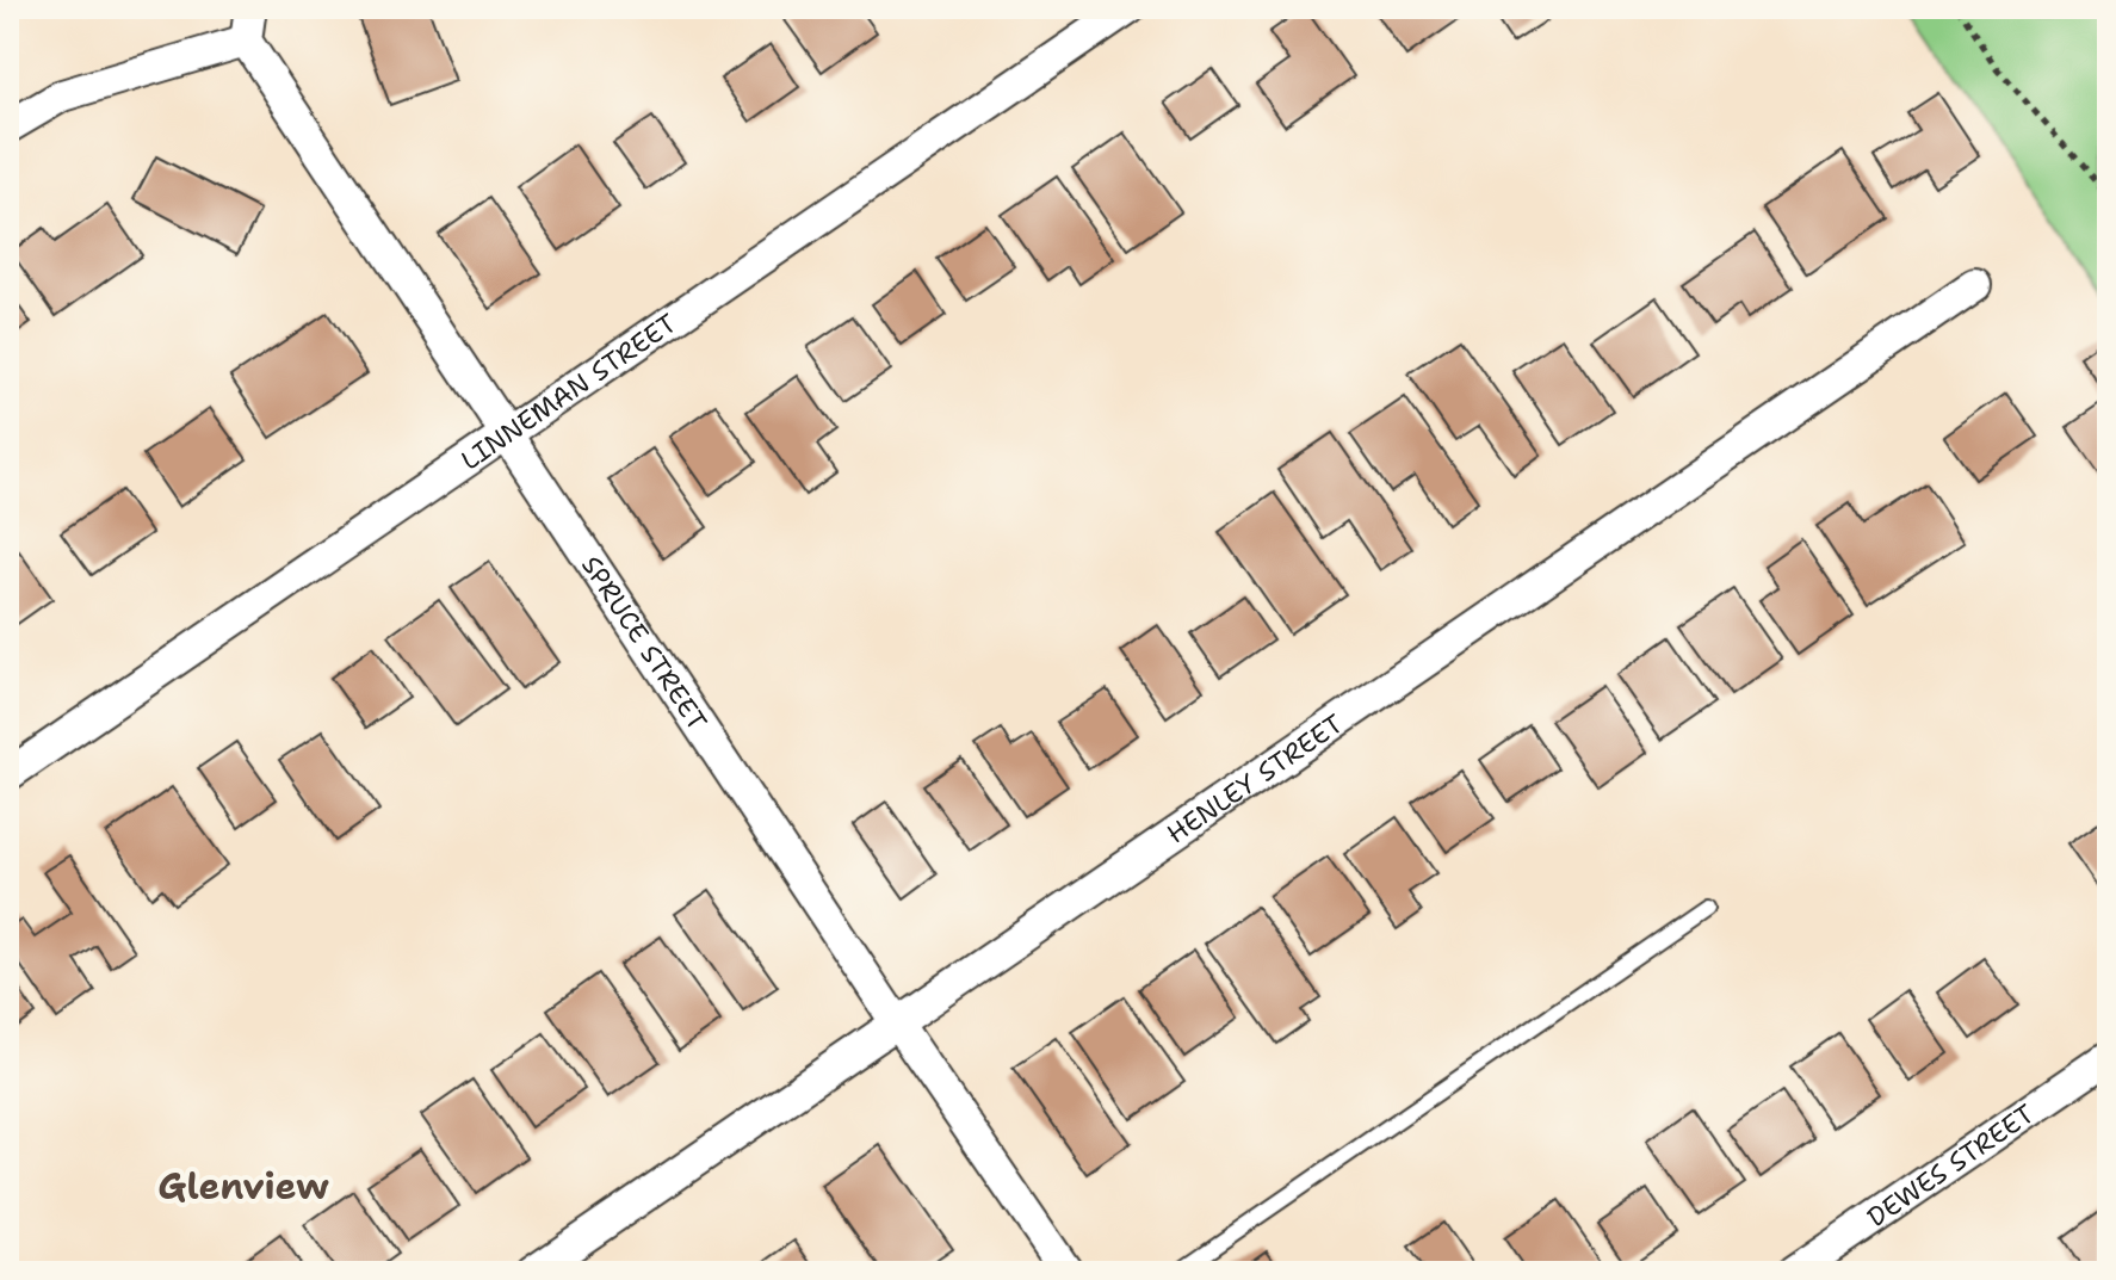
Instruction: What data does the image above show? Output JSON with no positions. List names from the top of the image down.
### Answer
{
  "streets": {
    "street": [
      "LINNEMAN STREET",
      "SPRUCE STREET",
      "HENLEY STREET",
      "DEWES STREET"
    ]
  },
  "crossings": [
    ["LINNEMAN STREET", "SPRUCE STREET"],
    ["SPRUCE STREET", "HENLEY STREET"]
  ],
  "districts": ["Glenview"]
}
